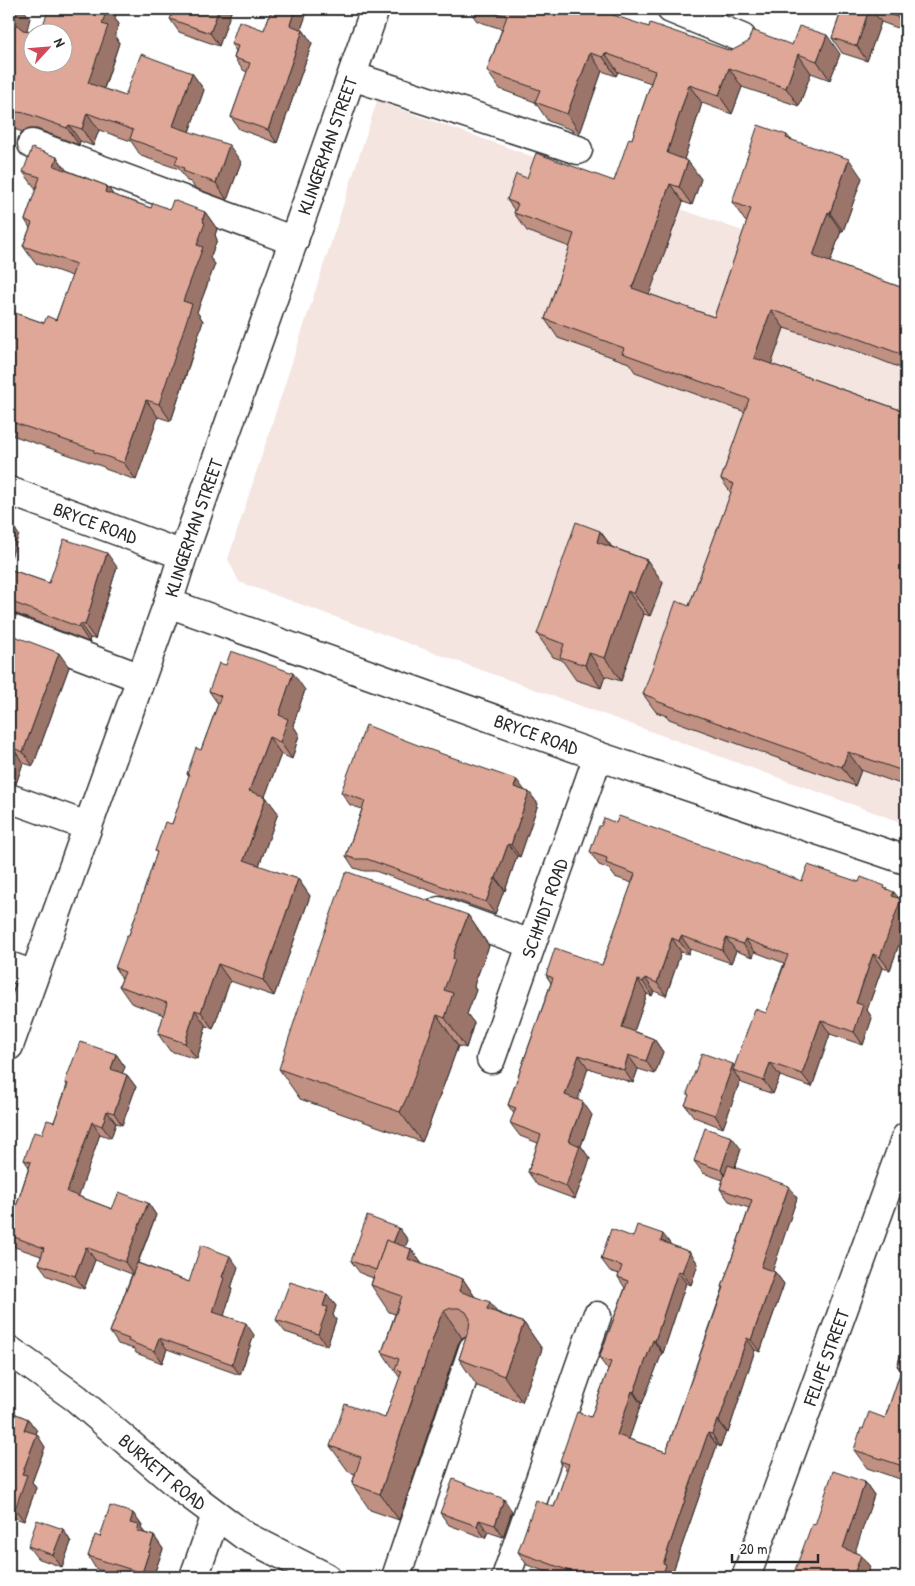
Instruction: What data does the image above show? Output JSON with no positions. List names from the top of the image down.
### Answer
{
  "streets": {
    "street": [
      "KLINGERMAN STREET",
      "BRYCE ROAD",
      "SCHMIDT ROAD",
      "FELIPE STREET",
      "BURKETT ROAD"
    ]
  },
  "crossings": [
    ["KLINGERMAN STREET", "BRYCE ROAD"],
    ["BRYCE ROAD", "SCHMIDT ROAD"]
  ],
  "scale_bar": "20 m",
  "north": "top right"
}
